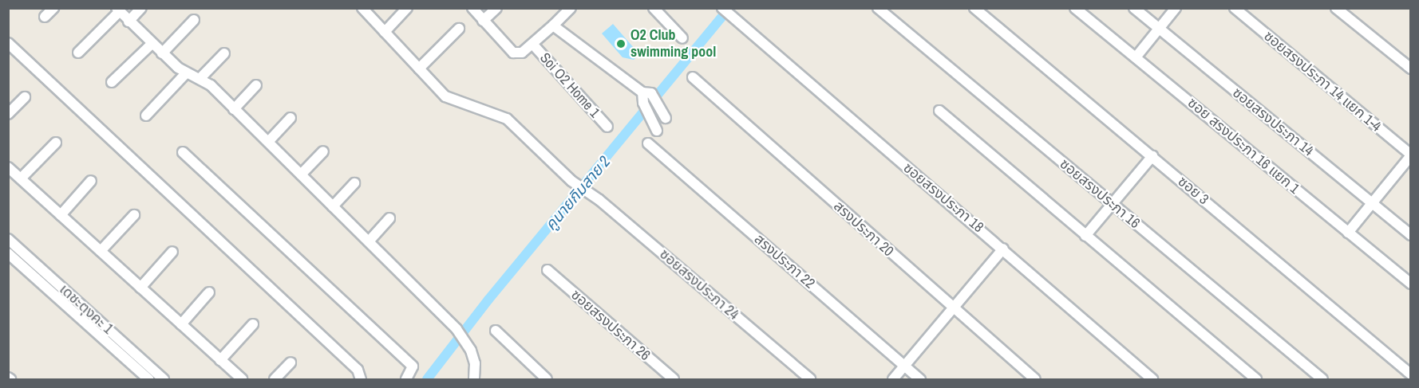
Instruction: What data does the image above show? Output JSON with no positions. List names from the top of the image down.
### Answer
{
  "streets": {
    "street": [
      "ซอยสรงประภา 14 แยก 1-4",
      "Soi O2 Home 1",
      "ซอยสรงประภา 14",
      "ซอย สรงประภา 16 แยก 1",
      "ซอย 3",
      "ซอยสรงประภา 16",
      "ซอยสรงประภา 18",
      "สรงประภา 20",
      "สรงประภา 22",
      "ซอยสรงประภา 24",
      "เดชะตุงคะ 1",
      "ซอยสรงประภา 26"
    ]
  },
  "water": ["คูนายกิมสาย 2"],
  "places": ["O2 Club swimming pool"]
}
